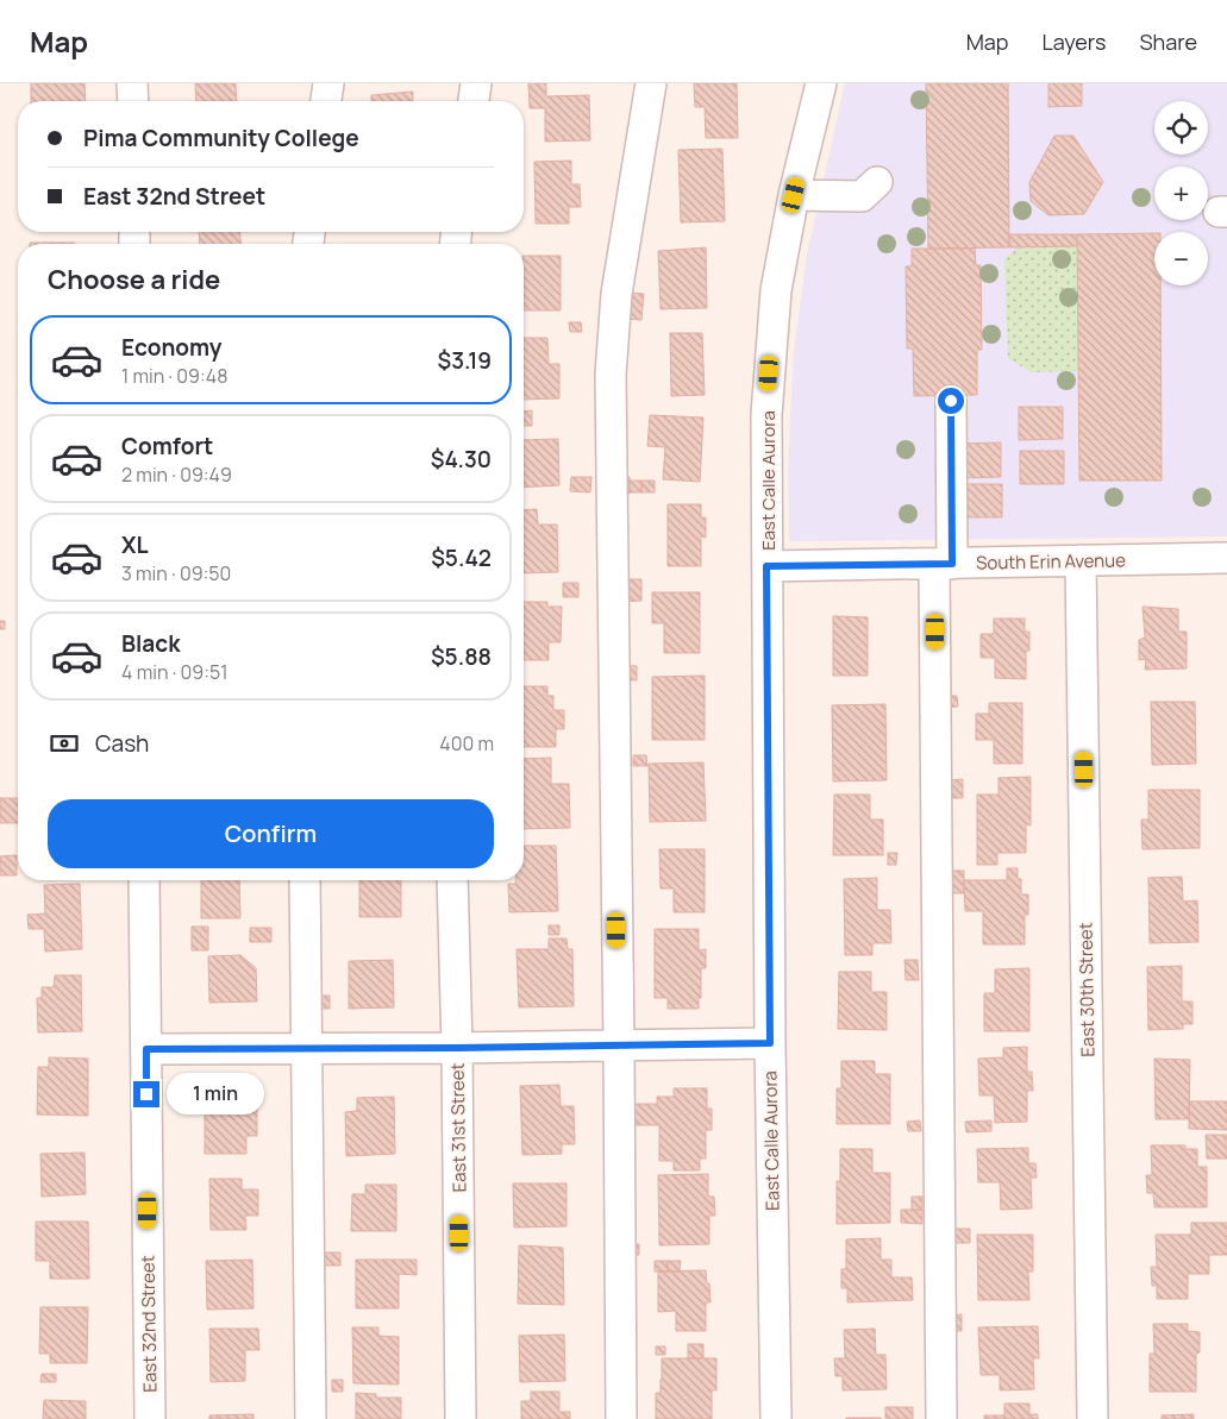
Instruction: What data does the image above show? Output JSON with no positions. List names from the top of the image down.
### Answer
{
  "streets": {
    "street": [
      "East Calle Aurora",
      "South Erin Avenue",
      "East 30th Street",
      "East 31st Street",
      "East 32nd Street"
    ]
  },
  "crossings": [
    ["East Calle Aurora", "South Erin Avenue"],
    ["South Erin Avenue", "East 30th Street"]
  ],
  "page": {
    "header": "Map",
    "nav": ["Map", "Layers", "Share"],
    "map_buttons": ["+", "−"],
    "banner": ["Pima Community College", "East 32nd Street"],
    "heading": "Choose a ride",
    "list": [
      {
        "name": "Economy",
        "note": "1 min · 09:48",
        "value": "$3.19"
      },
      {
        "name": "Comfort",
        "note": "2 min · 09:49",
        "value": "$4.30"
      },
      {
        "name": "XL",
        "note": "3 min · 09:50",
        "value": "$5.42"
      },
      {
        "name": "Black",
        "note": "4 min · 09:51",
        "value": "$5.88"
      }
    ],
    "pay": ["Cash", "400 m"],
    "buttons": "Confirm",
    "bubble": "1 min"
  }
}
